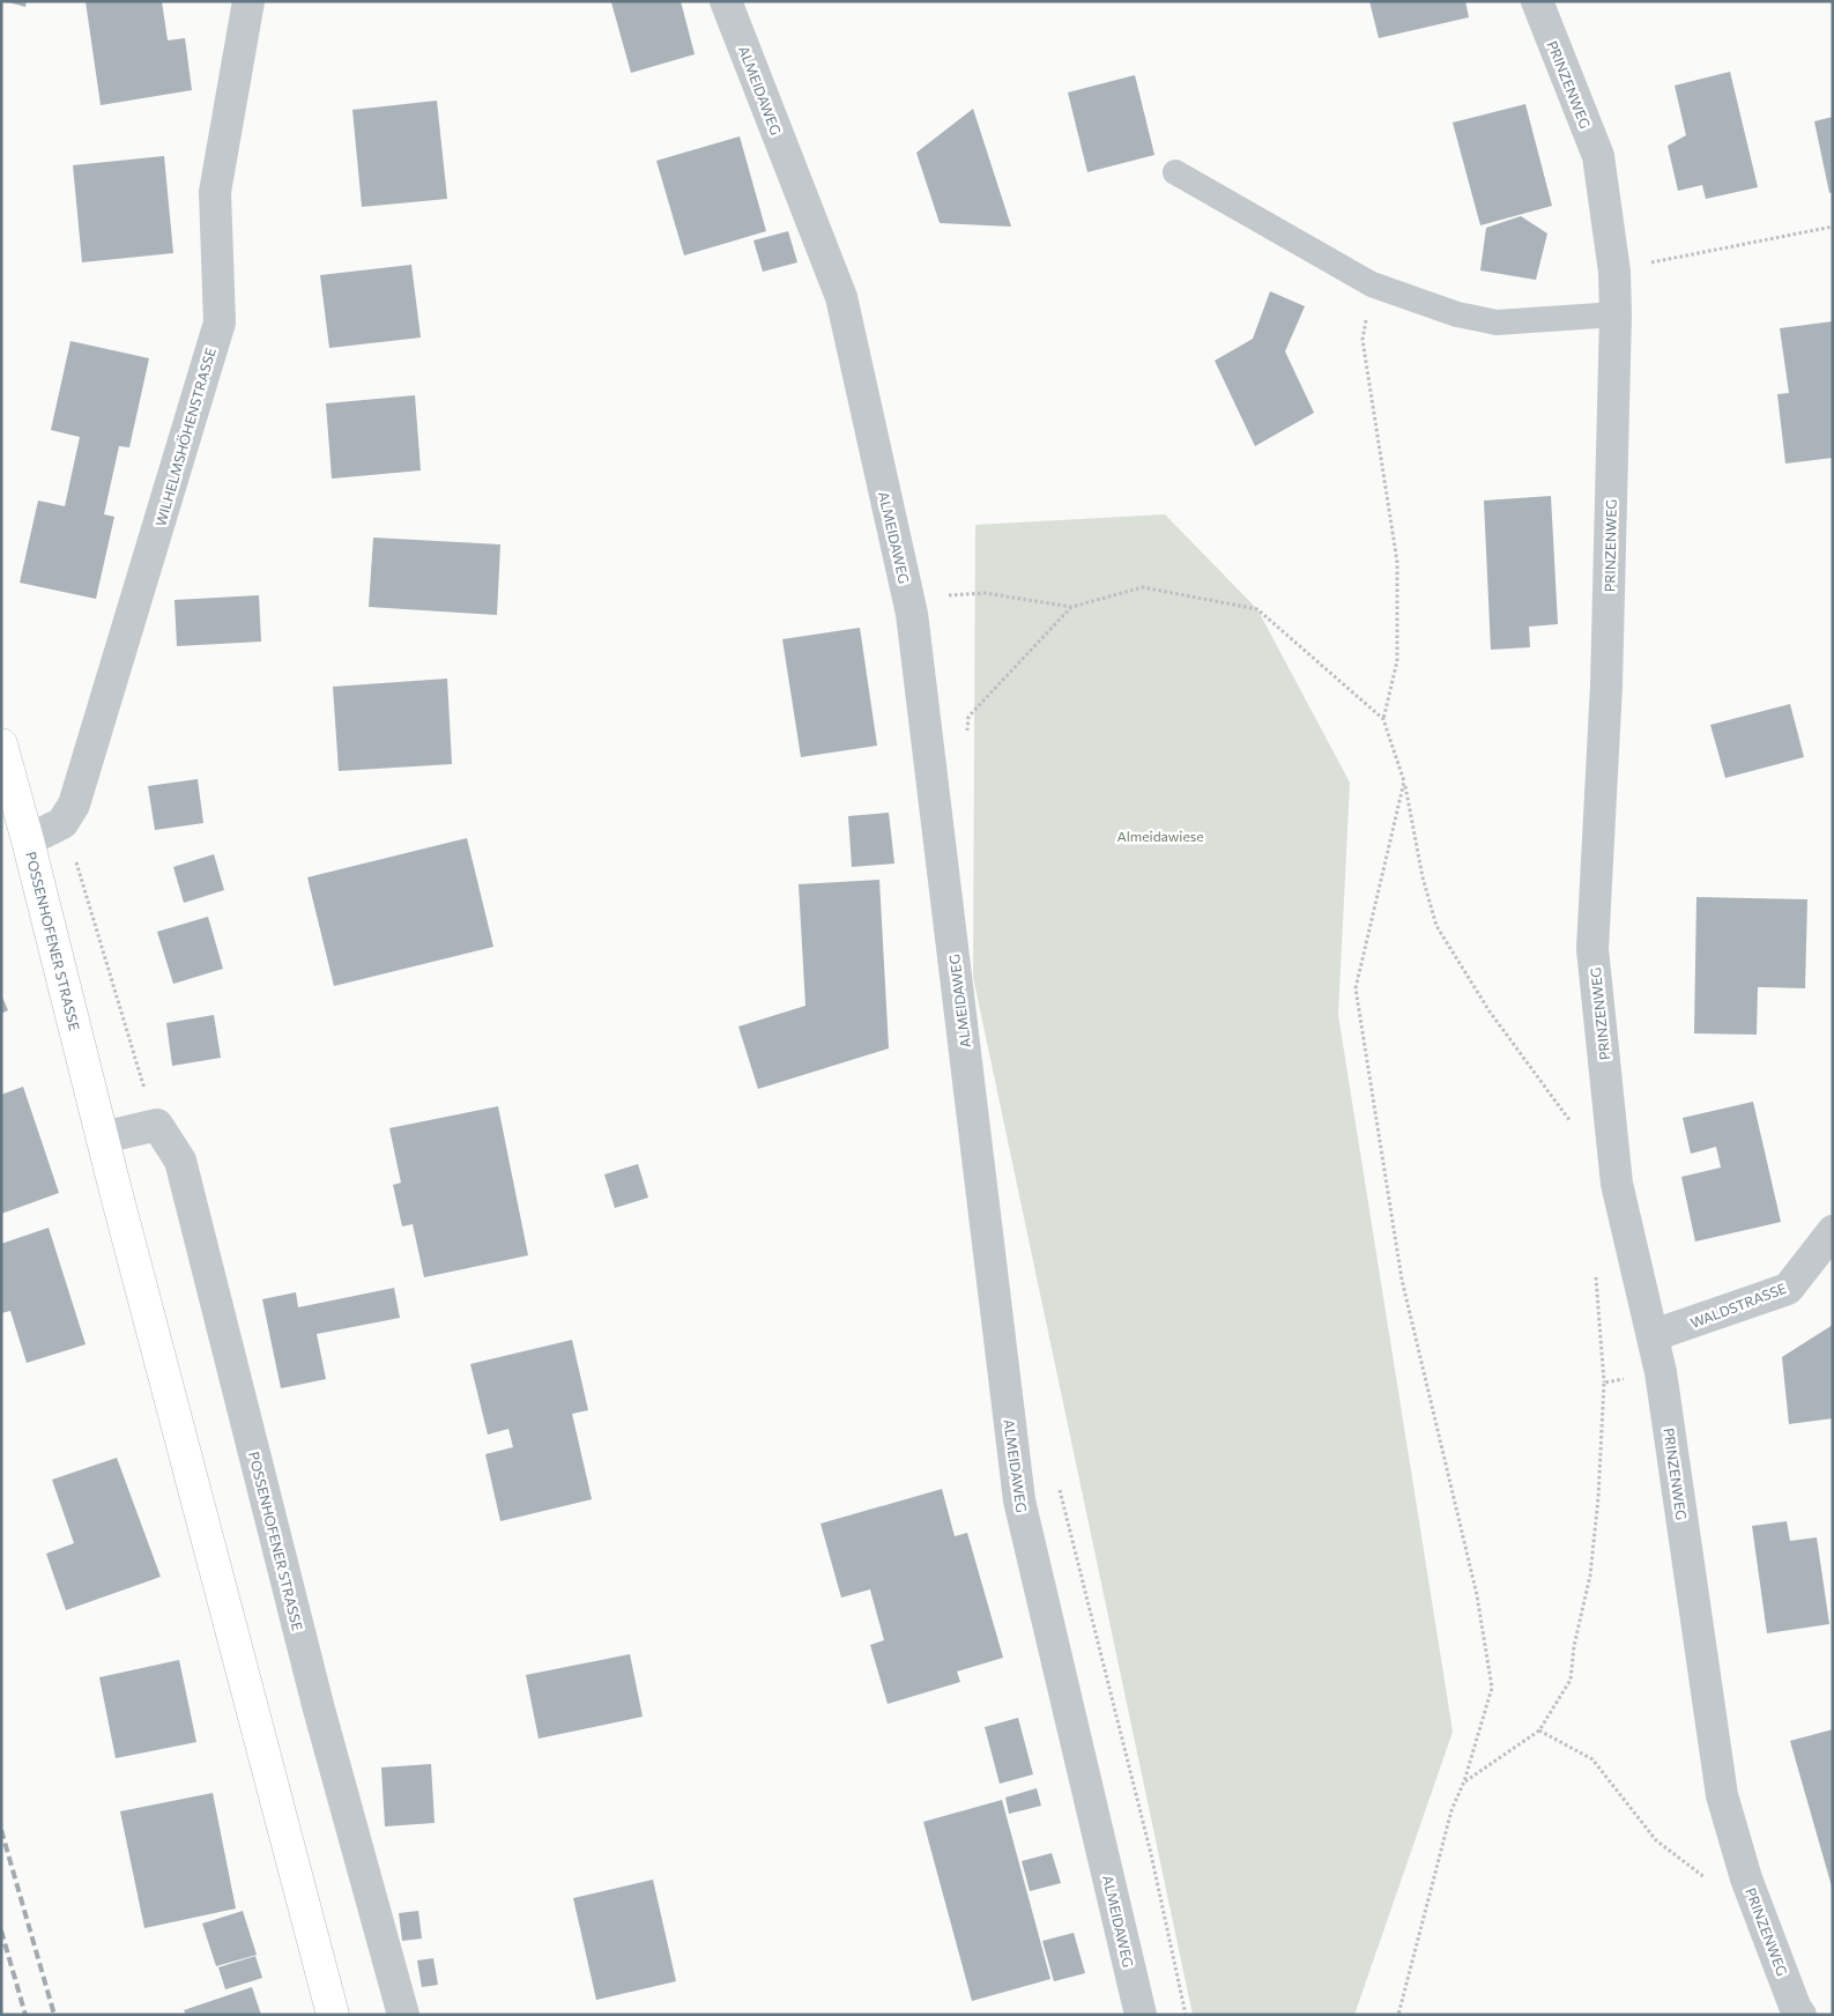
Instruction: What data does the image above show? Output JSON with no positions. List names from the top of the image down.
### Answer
{
  "streets": {
    "main road": ["POSSENHOFENER STRASSE"],
    "street": [
      "PRINZENWEG",
      "ALMEIDAWEG",
      "WILHELMSHÖHENSTRASSE",
      "WALDSTRASSE"
    ]
  },
  "crossings": [
    ["PRINZENWEG", "WALDSTRASSE"]
  ],
  "parks": ["Almeidawiese"]
}
